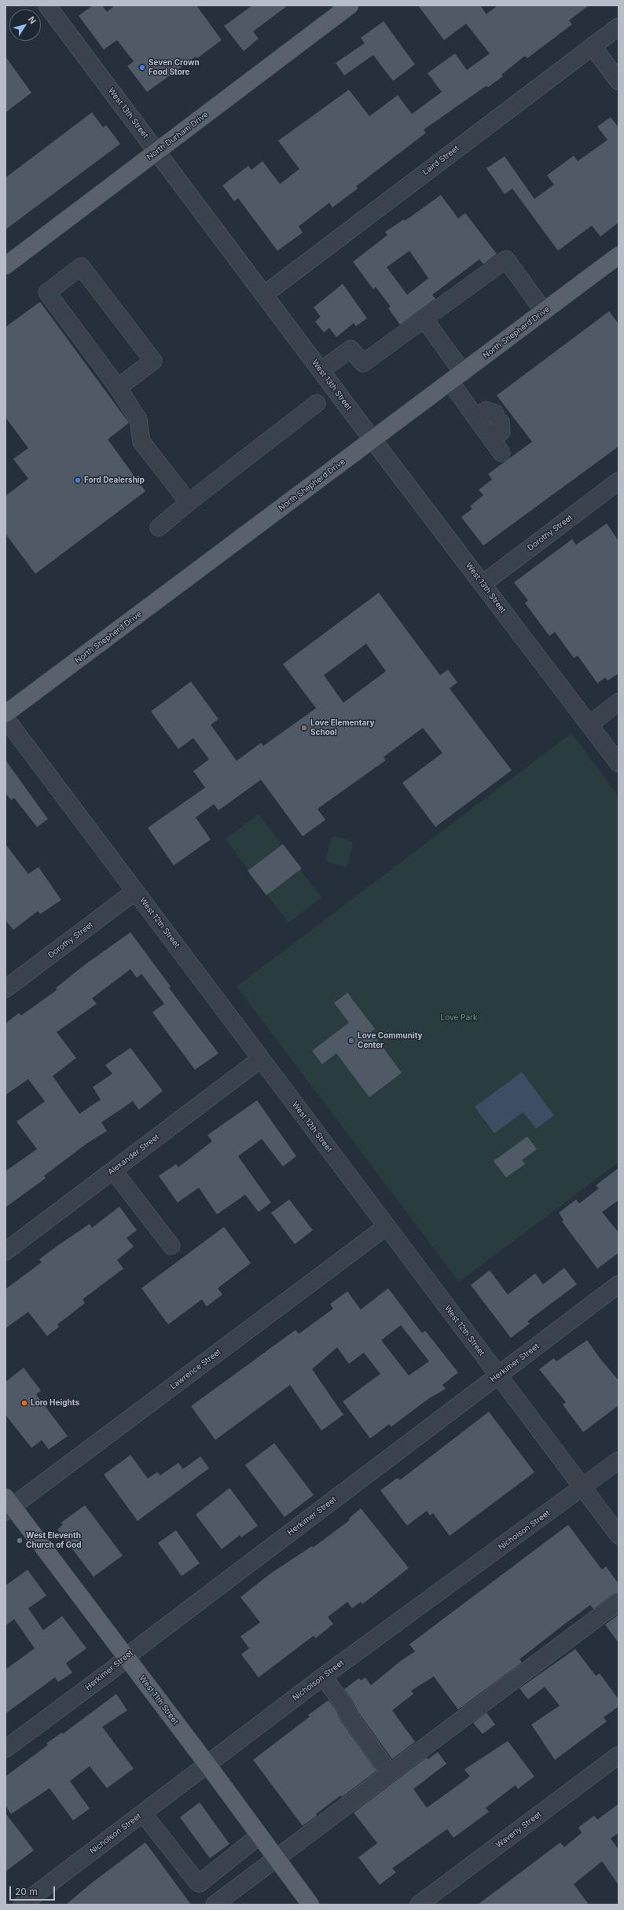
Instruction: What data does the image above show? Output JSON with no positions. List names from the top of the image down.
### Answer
{
  "streets": {
    "main road": ["North Durham Drive", "North Shepherd Drive", "West 11th Street"],
    "street": [
      "West 13th Street",
      "Laird Street",
      "Dorothy Street",
      "West 12th Street",
      "Alexander Street",
      "Herkimer Street",
      "Lawrence Street",
      "Nicholson Street",
      "Waverly Street"
    ]
  },
  "crossings": [
    ["West 13th Street", "North Durham Drive"],
    ["West 13th Street", "Laird Street"],
    ["West 13th Street", "North Shepherd Drive"],
    ["West 13th Street", "Dorothy Street"],
    ["Dorothy Street", "West 12th Street"],
    ["West 12th Street", "Alexander Street"],
    ["West 12th Street", "Herkimer Street"],
    ["West 12th Street", "Lawrence Street"],
    ["West 12th Street", "Nicholson Street"],
    ["Herkimer Street", "West 11th Street"],
    ["Lawrence Street", "West 11th Street"],
    ["Nicholson Street", "West 11th Street"]
  ],
  "parks": ["Love Park"],
  "places": [
    "Seven Crown Food Store",
    "Ford Dealership",
    "Love Elementary School",
    "Love Community Center",
    "Loro Heights",
    "West Eleventh Church of God"
  ],
  "scale_bar": "20 m",
  "north": "top right"
}
